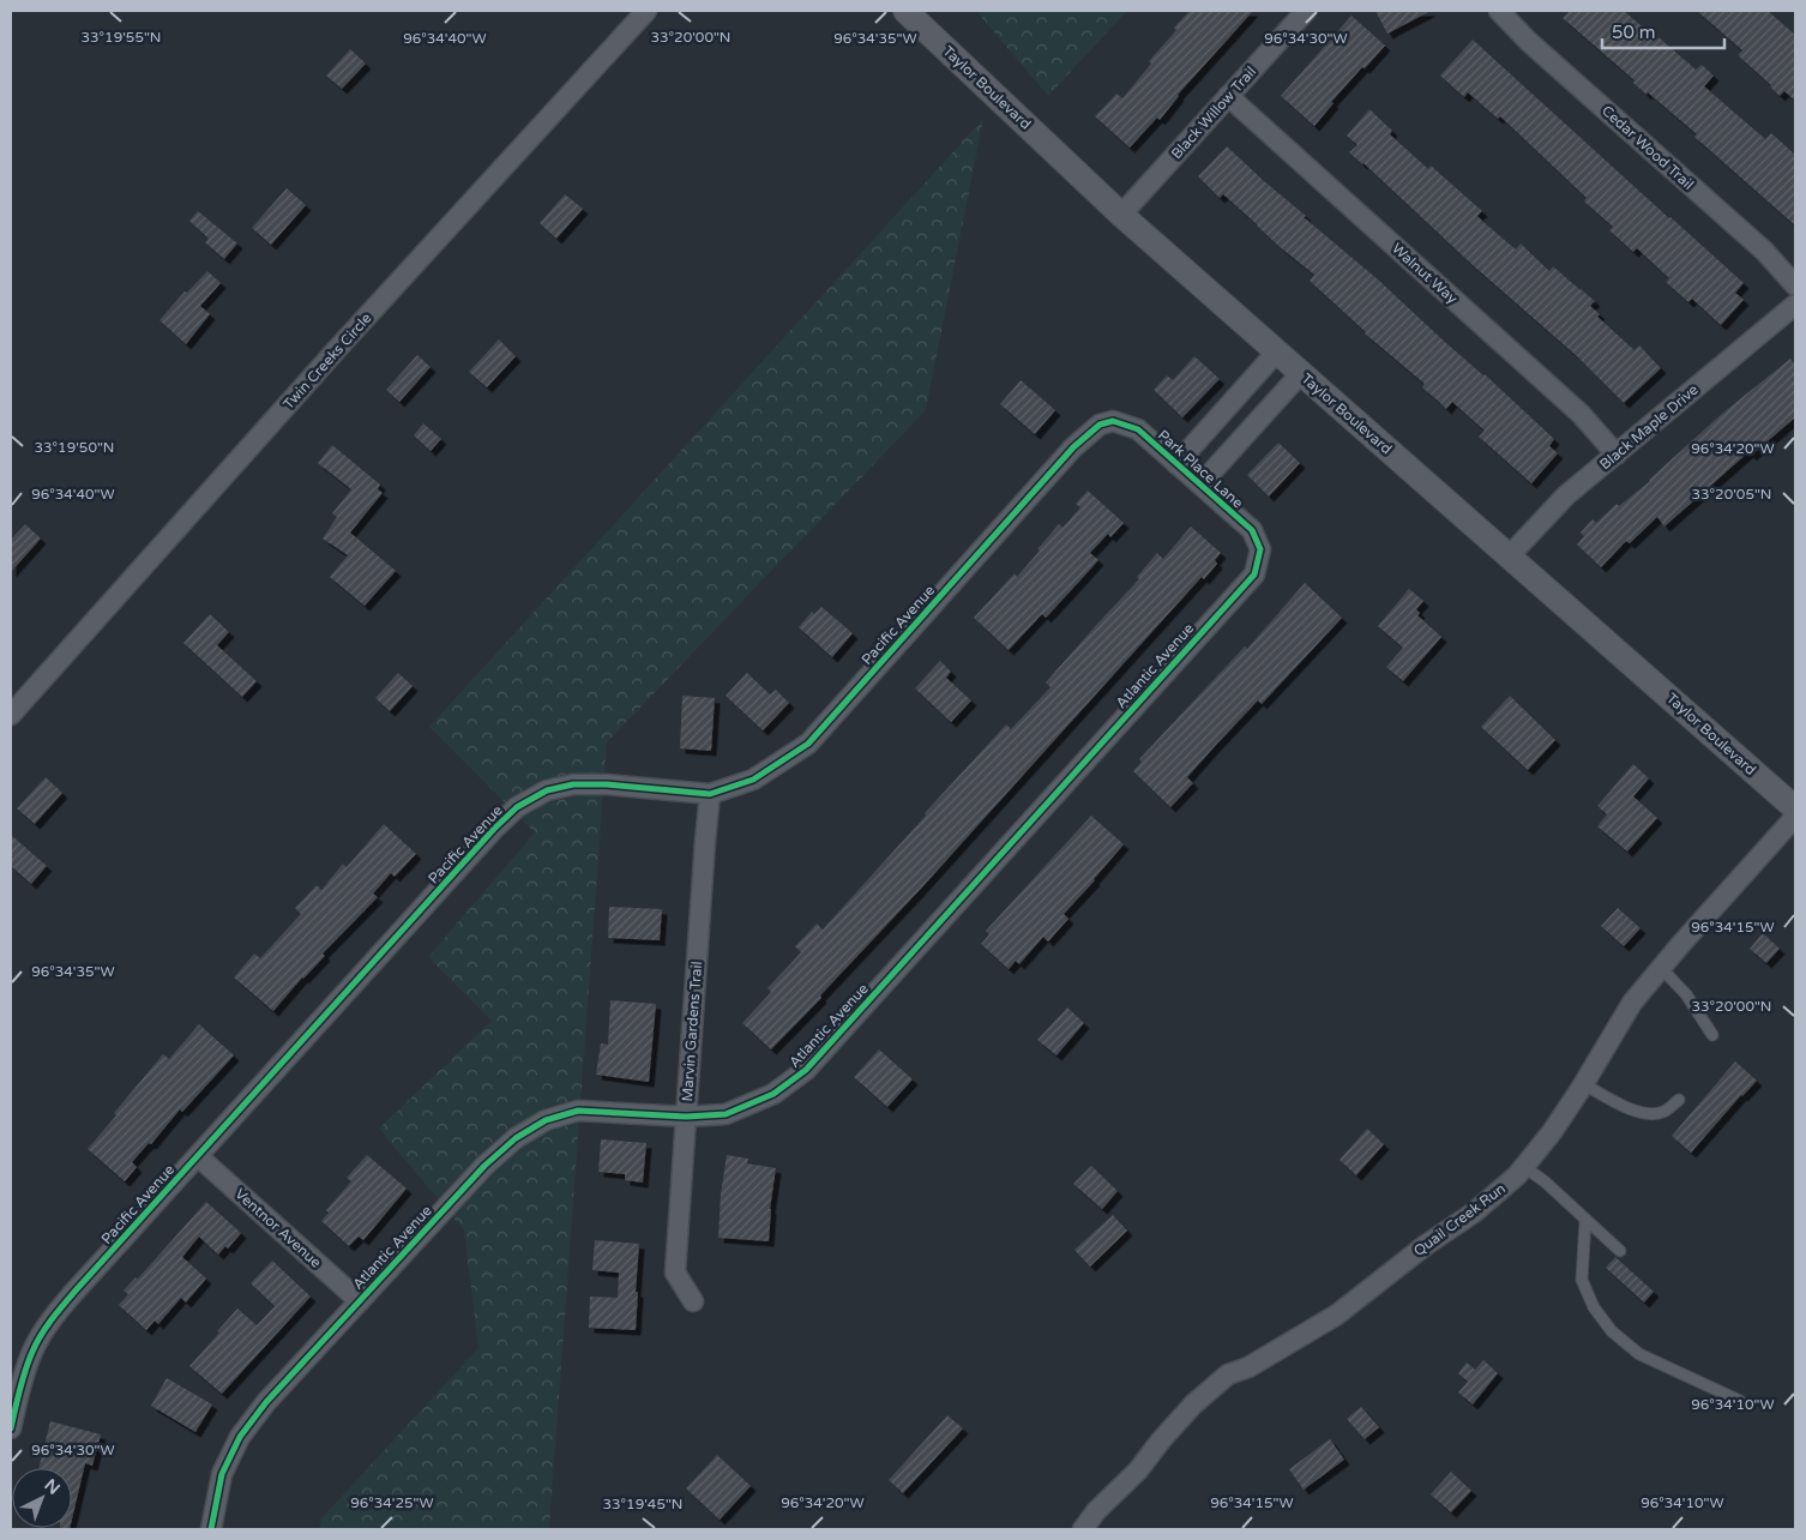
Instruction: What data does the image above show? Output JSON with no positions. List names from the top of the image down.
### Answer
{
  "streets": {
    "street": [
      "Taylor Boulevard",
      "Black Willow Trail",
      "Cedar Wood Trail",
      "Walnut Way",
      "Twin Creeks Circle",
      "Black Maple Drive",
      "Park Place Lane",
      "Pacific Avenue",
      "Atlantic Avenue",
      "Marvin Gardens Trail",
      "Quail Creek Run",
      "Ventnor Avenue"
    ]
  },
  "crossings": [
    ["Taylor Boulevard", "Black Willow Trail"],
    ["Taylor Boulevard", "Black Maple Drive"],
    ["Black Willow Trail", "Walnut Way"],
    ["Walnut Way", "Black Maple Drive"],
    ["Park Place Lane", "Pacific Avenue"],
    ["Park Place Lane", "Atlantic Avenue"],
    ["Pacific Avenue", "Marvin Gardens Trail"],
    ["Pacific Avenue", "Ventnor Avenue"],
    ["Atlantic Avenue", "Marvin Gardens Trail"],
    ["Atlantic Avenue", "Ventnor Avenue"]
  ],
  "scale_bar": "50 m",
  "north": "top right",
  "coordinates": [
    "33°19'55\"N",
    "33°20'00\"N",
    "96°34'40\"W",
    "96°34'35\"W",
    "96°34'30\"W",
    "33°19'50\"N",
    "96°34'20\"W",
    "33°20'05\"N",
    "96°34'15\"W",
    "96°34'10\"W",
    "96°34'25\"W",
    "33°19'45\"N"
  ]
}
